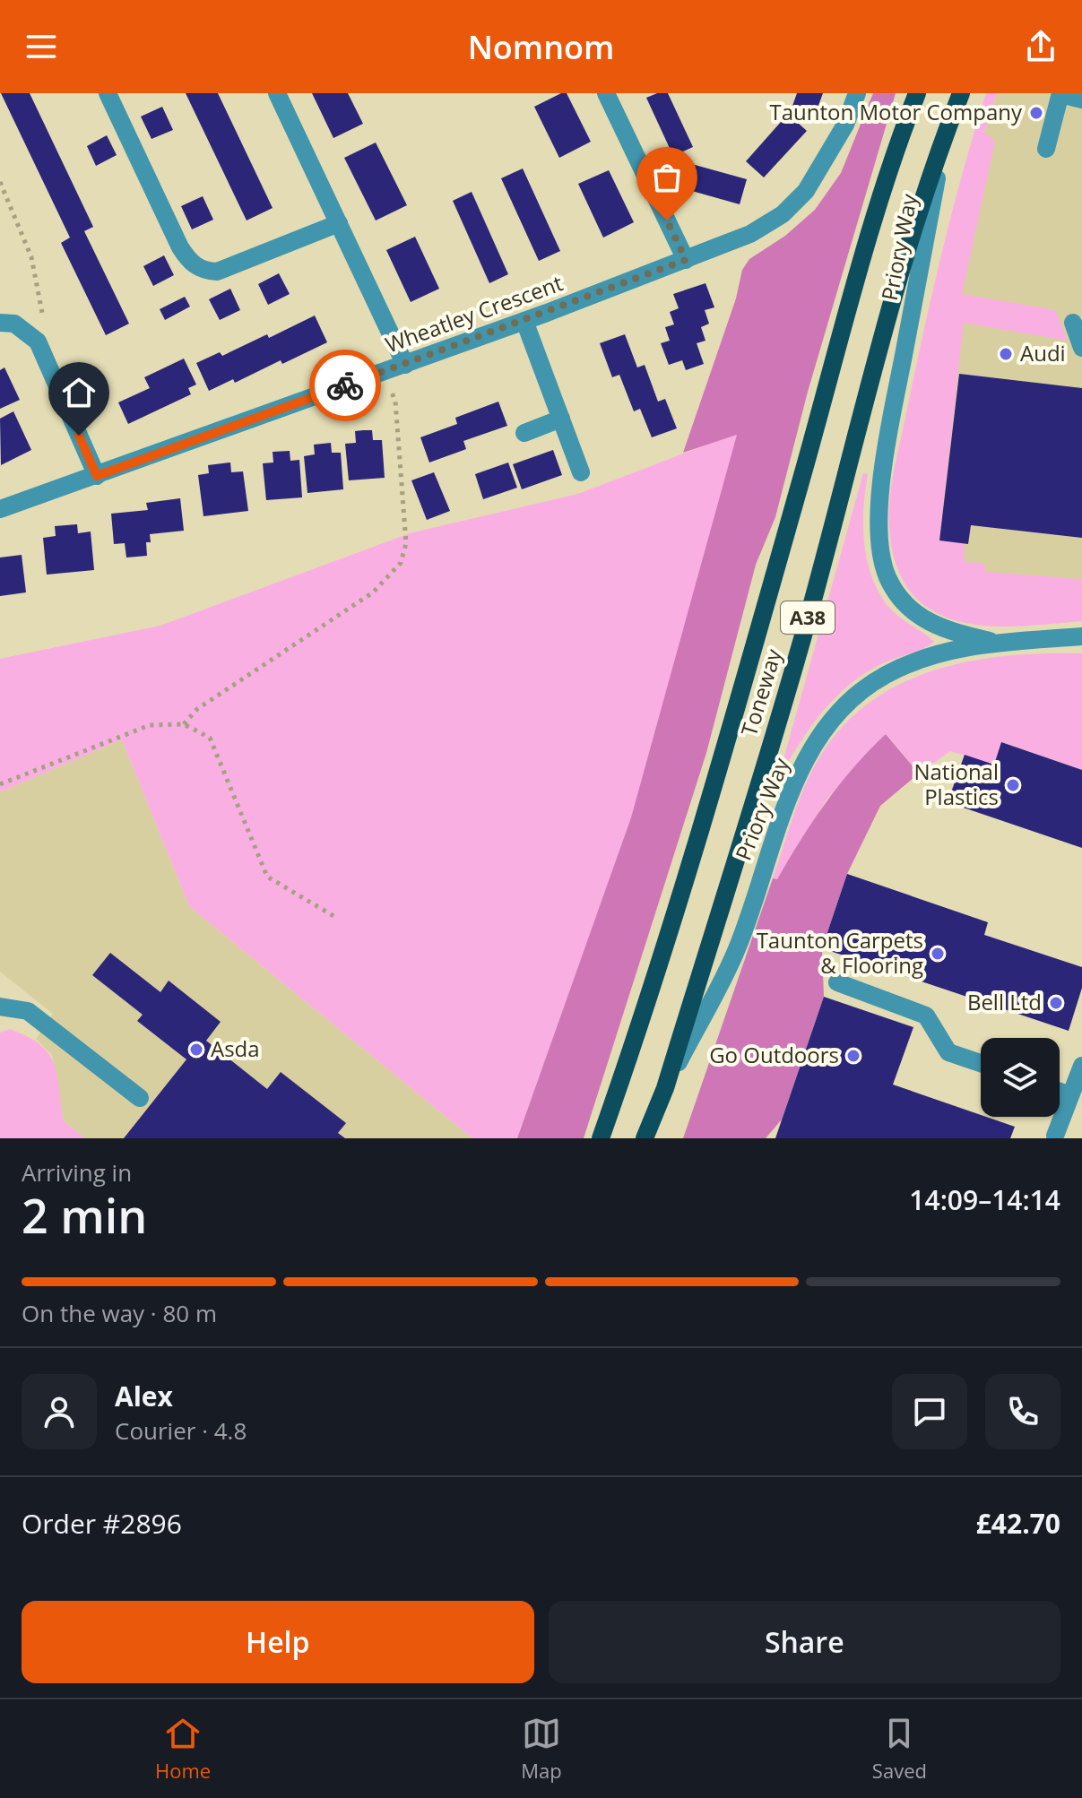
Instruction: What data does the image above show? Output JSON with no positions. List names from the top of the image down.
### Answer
{
  "streets": {
    "main road": ["A38", "Toneway"],
    "street": ["Priory Way", "Wheatley Crescent"]
  },
  "crossings": [
    ["Priory Way", "Toneway"]
  ],
  "places": [
    "Taunton Motor Company",
    "Audi",
    "National Plastics",
    "Taunton Carpets & Flooring",
    "Bell Ltd",
    "Asda",
    "Go Outdoors"
  ],
  "page": {
    "header": "Nomnom",
    "heading": ["2 min", "Arriving in", "14:09–14:14"],
    "panel": [
      "Alex",
      "Courier · 4.8",
      "Order #2896",
      "£42.70"
    ],
    "bar": "On the way · 80 m",
    "buttons": ["Help", "Share"],
    "tabs": ["Home", "Map", "Saved"]
  }
}
